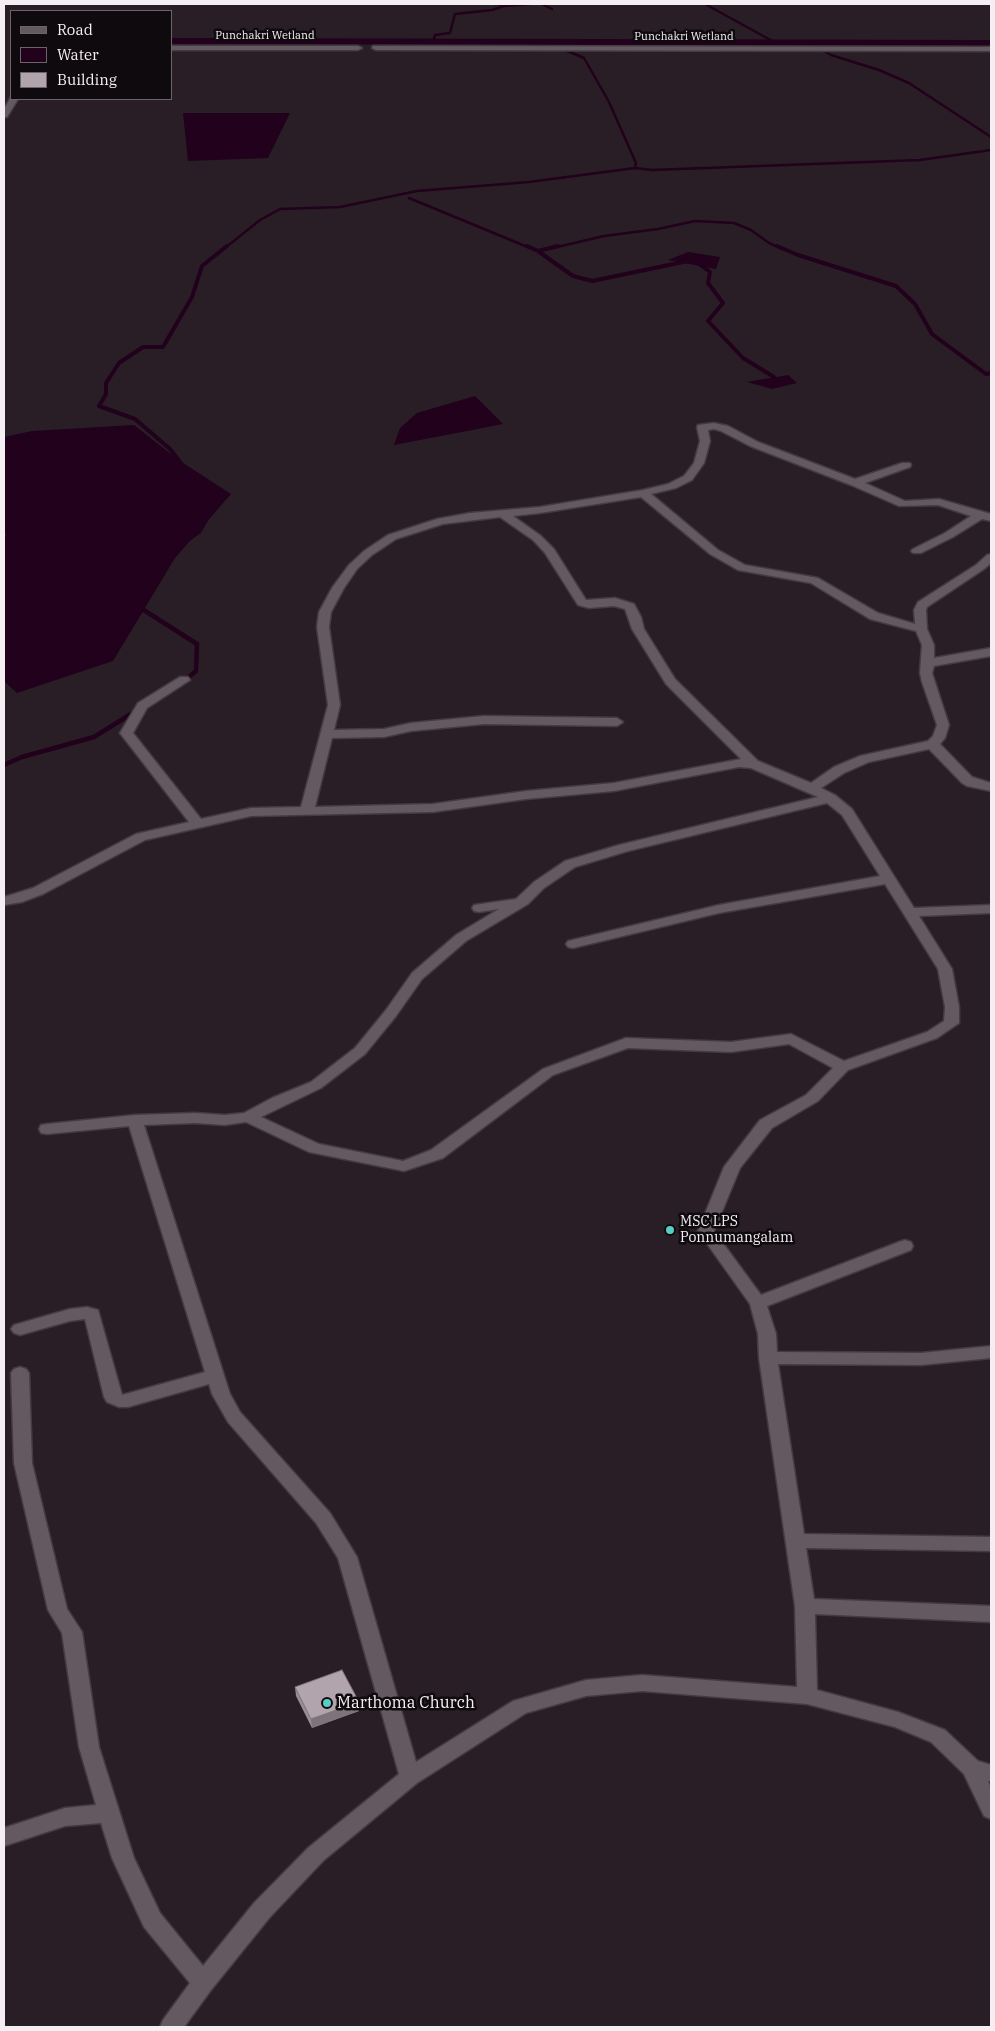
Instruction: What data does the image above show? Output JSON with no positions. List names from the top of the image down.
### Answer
{
  "streets": {
    "street": ["Punchakri Wetland"]
  },
  "places": ["MSC LPS Ponnumangalam", "Marthoma Church"],
  "legend": ["Road", "Water", "Building"]
}
